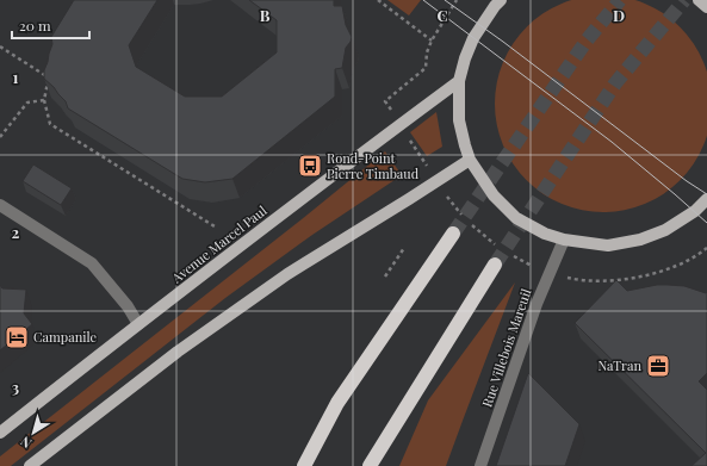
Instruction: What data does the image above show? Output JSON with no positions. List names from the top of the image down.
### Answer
{
  "streets": {
    "main road": ["Avenue Marcel Paul"],
    "street": ["Rue Villebois Mareuil"]
  },
  "places": {
    "bus stop": ["Rond-Point Pierre Timbaud"],
    "hotel": ["Campanile"],
    "office": ["NaTran"]
  },
  "scale_bar": "20 m",
  "north": "bottom left",
  "grid": {
    "columns": ["B", "C", "D"],
    "rows": ["1", "2", "3"]
  }
}
